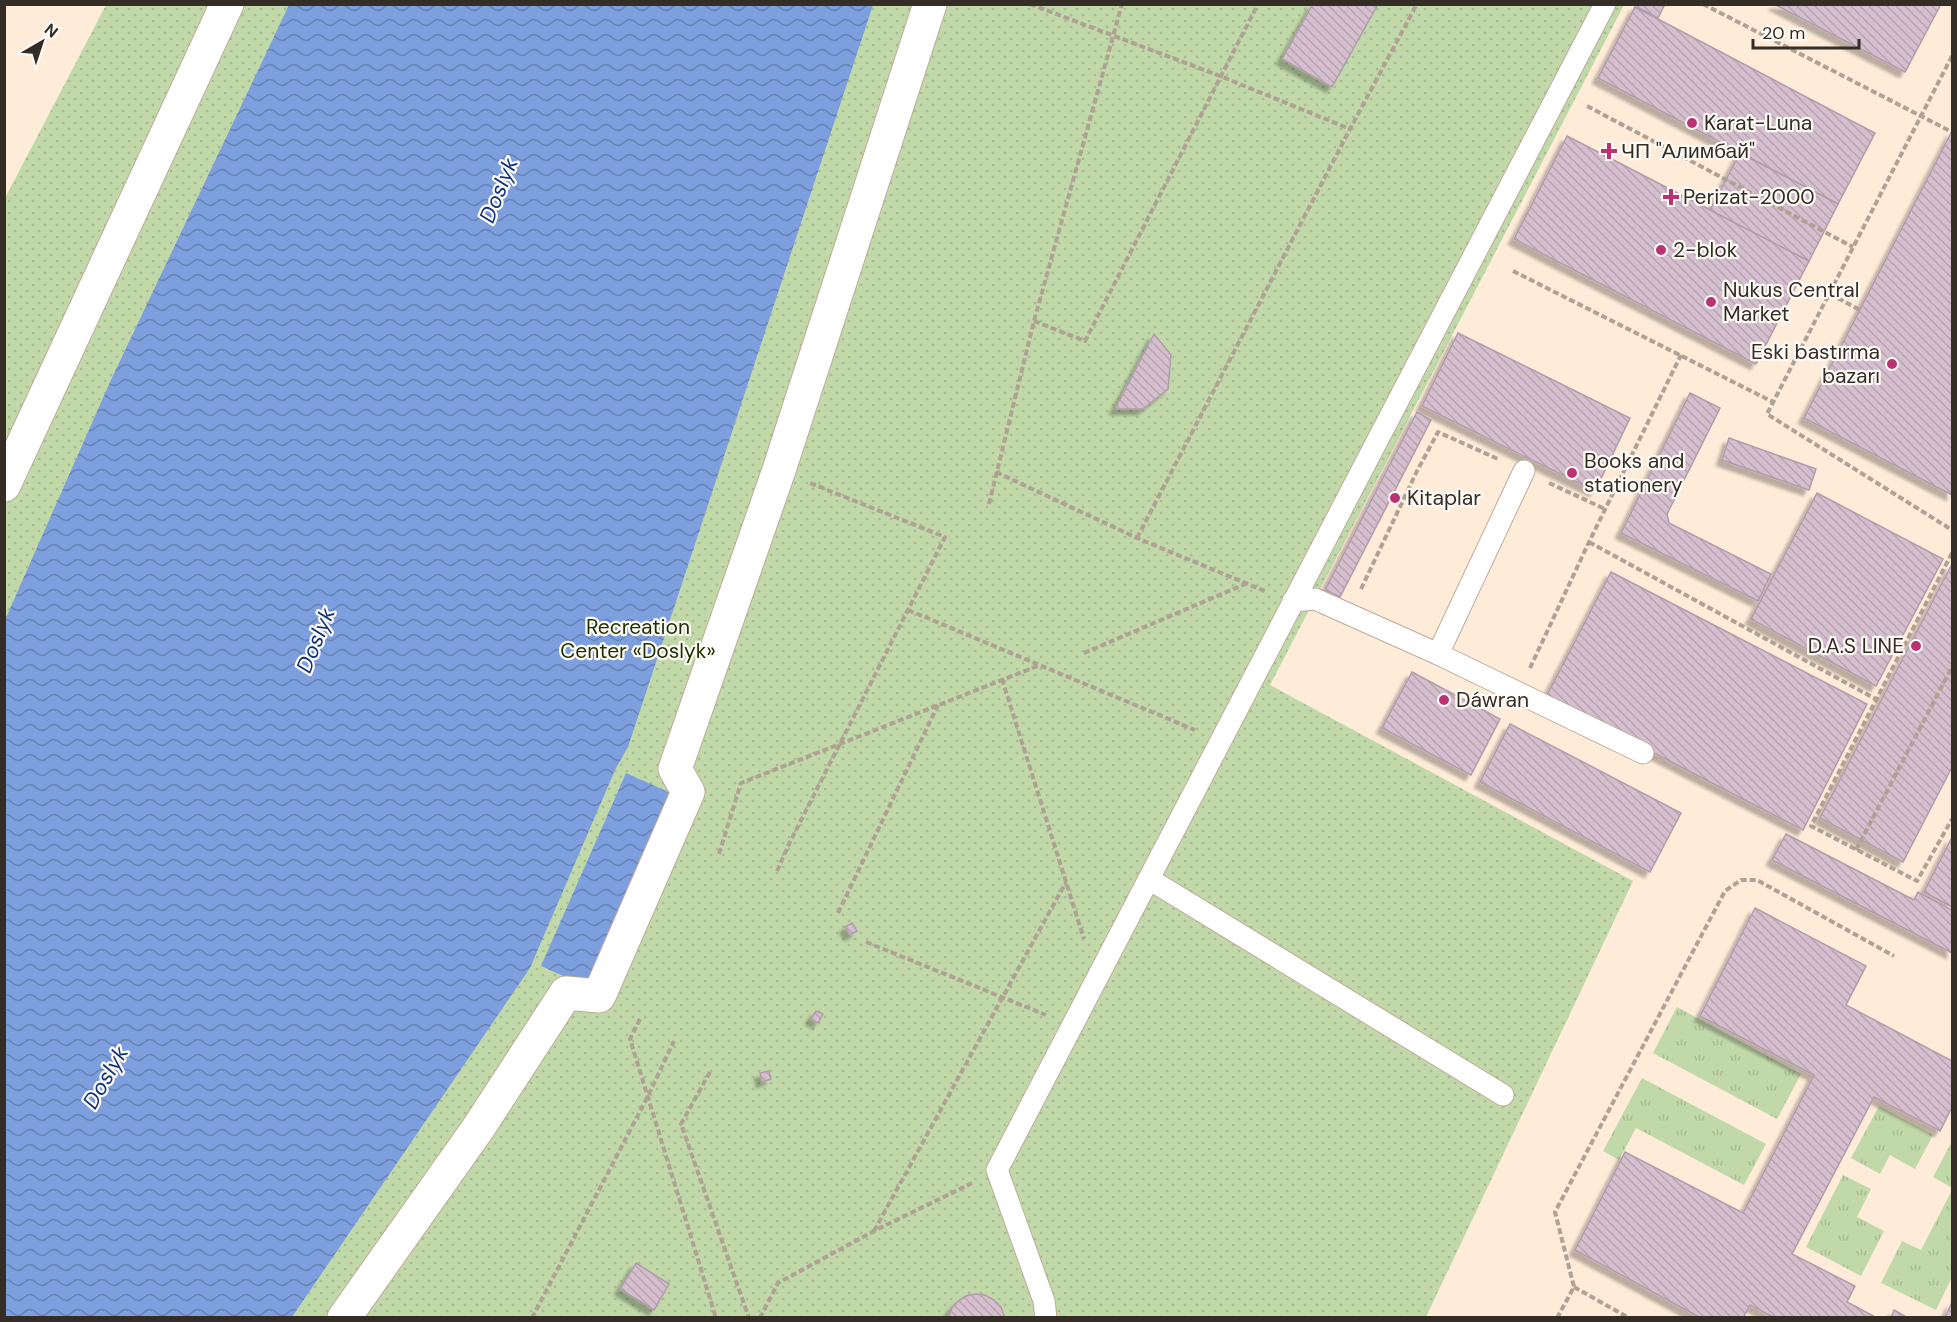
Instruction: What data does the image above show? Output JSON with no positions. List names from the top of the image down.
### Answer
{
  "water": ["Doslyk"],
  "parks": ["Recreation Center «Doslyk»"],
  "places": {
    "other": [
      "Karat-Luna",
      "2-blok",
      "Nukus Central Market",
      "Eski bastırma bazarı",
      "Books and stationery",
      "Kitaplar",
      "D.A.S LINE",
      "Dáwran"
    ],
    "health": ["ЧП \"Алимбай\"", "Perizat-2000"]
  },
  "scale_bar": "20 m",
  "north": "top right"
}
